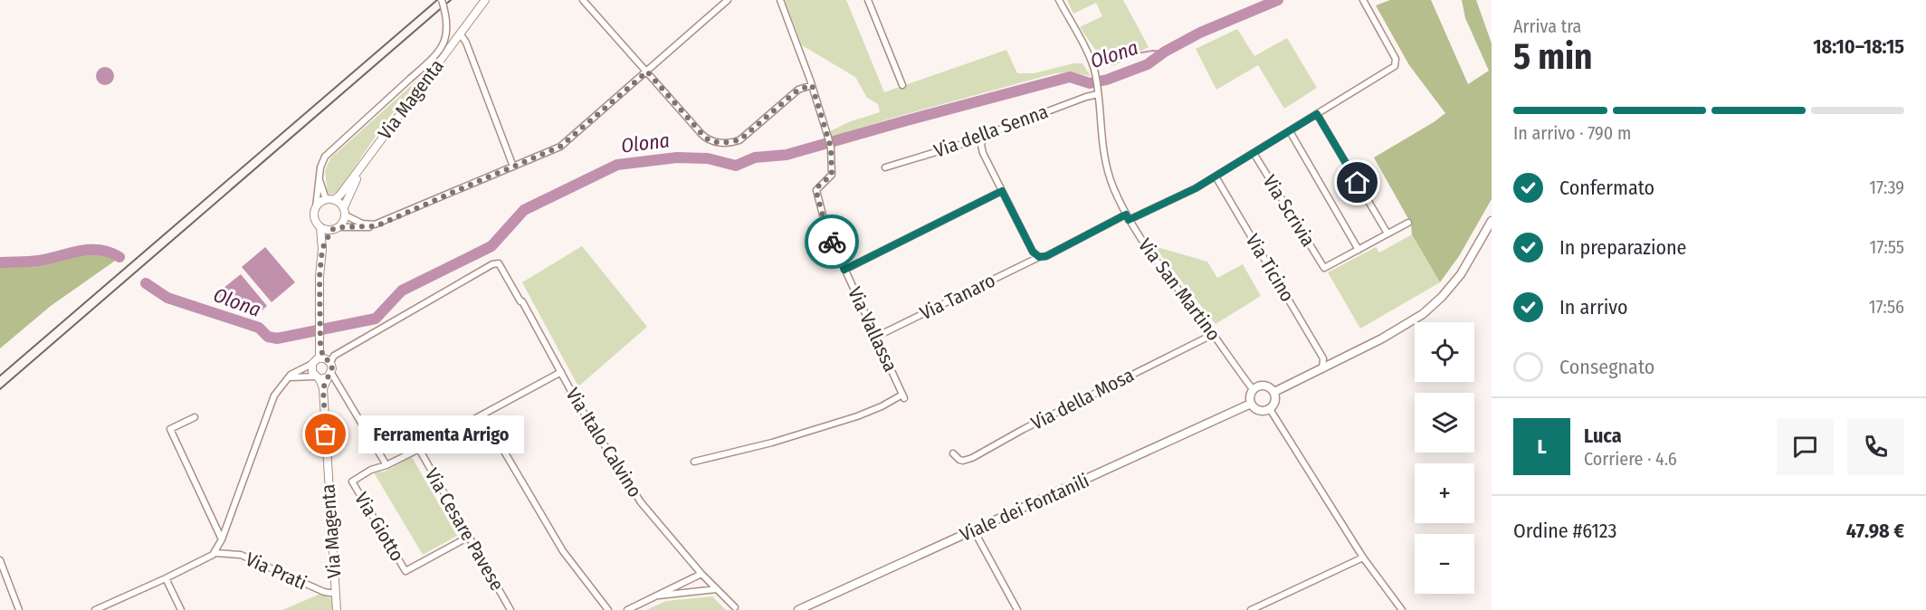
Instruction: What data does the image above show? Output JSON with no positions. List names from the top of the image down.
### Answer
{
  "streets": {
    "main road": ["Viale dei Fontanili"],
    "street": [
      "Via Magenta",
      "Via della Senna",
      "Via Scrivia",
      "Via Ticino",
      "Via San Martino",
      "Via Tanaro",
      "Via Vallassa",
      "Via della Mosa",
      "Via Italo Calvino",
      "Via Giotto",
      "Via Cesare Pavese",
      "Via Prati"
    ]
  },
  "crossings": [
    ["Via Magenta", "Via Prati"],
    ["Via della Senna", "Via San Martino"],
    ["Via Scrivia", "Via Tanaro"],
    ["Via Ticino", "Via Tanaro"],
    ["Via San Martino", "Via Tanaro"],
    ["Via San Martino", "Via della Mosa"],
    ["Via San Martino", "Viale dei Fontanili"],
    ["Via Tanaro", "Via Vallassa"],
    ["Via Giotto", "Via Cesare Pavese"]
  ],
  "water": ["Olona"],
  "places": ["Ferramenta Arrigo"],
  "page": {
    "heading": ["5 min", "Arriva tra", "18:10–18:15"],
    "panel": [
      "Luca",
      "Corriere · 4.6",
      "Ordine #6123",
      "47.98 €"
    ],
    "bar": "In arrivo · 790 m",
    "list": [
      ["Confermato", "17:39"],
      ["In preparazione", "17:55"],
      ["In arrivo", "17:56"],
      "Consegnato"
    ],
    "map_buttons": ["+", "−"],
    "bubble": "Ferramenta Arrigo",
    "round": "L"
  }
}
